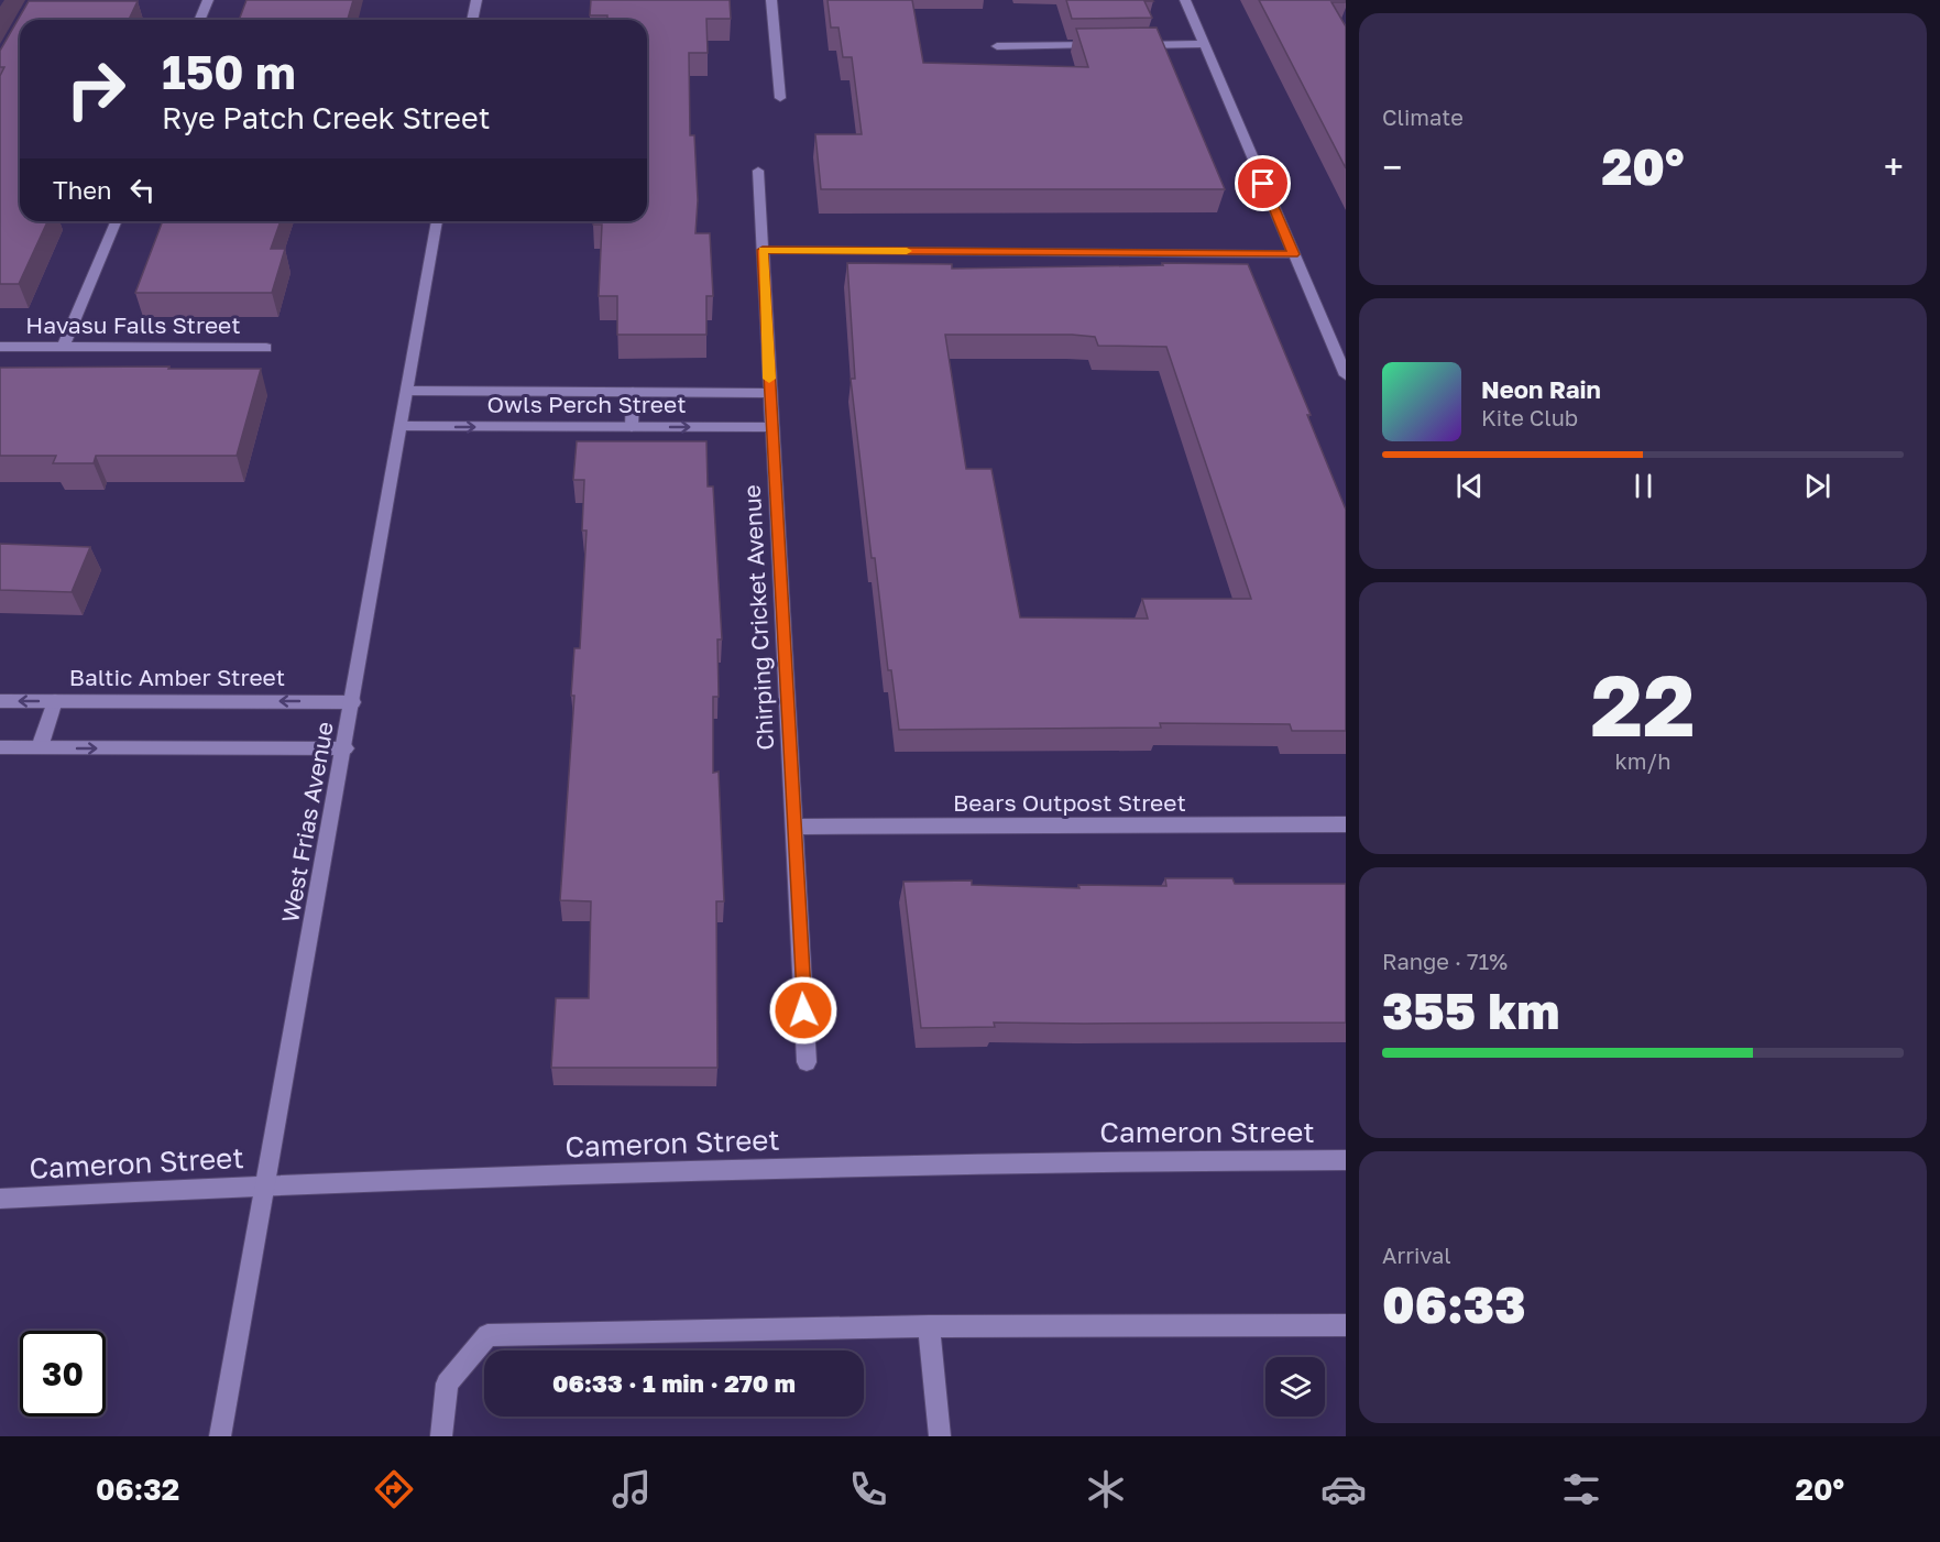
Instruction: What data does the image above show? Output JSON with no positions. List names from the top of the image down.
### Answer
{
  "streets": {
    "street": [
      "Havasu Falls Street",
      "Owls Perch Street",
      "Chirping Cricket Avenue",
      "Baltic Amber Street",
      "Bears Outpost Street",
      "West Frias Avenue",
      "Cameron Street"
    ]
  },
  "crossings": [
    ["Owls Perch Street", "Chirping Cricket Avenue"],
    ["Owls Perch Street", "West Frias Avenue"],
    ["Chirping Cricket Avenue", "Bears Outpost Street"],
    ["Baltic Amber Street", "West Frias Avenue"],
    ["West Frias Avenue", "Cameron Street"]
  ],
  "page": {
    "tile": [
      "Climate",
      ["22", "km/h"],
      ["Range · 71%", "355 km"],
      ["Arrival", "06:33"]
    ],
    "turn": ["150 m", "Rye Patch Creek Street"],
    "heat": ["−", "20°", "+"],
    "then": "Then",
    "song": ["Neon Rain", "Kite Club"],
    "limit": "30",
    "trip": "06:33 · 1 min · 270 m",
    "tabs": ["06:32", "20°"]
  }
}
